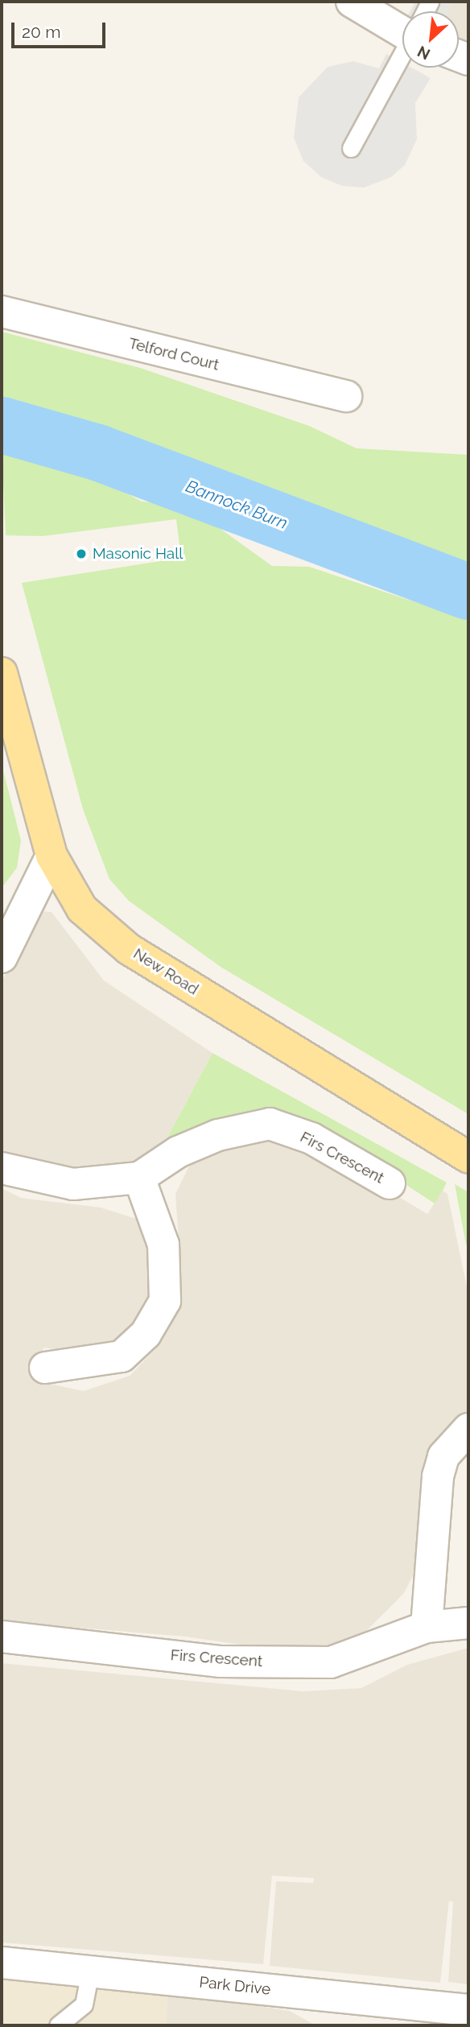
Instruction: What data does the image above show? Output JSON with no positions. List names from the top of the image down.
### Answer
{
  "streets": {
    "main road": ["New Road"],
    "street": ["Telford Court", "Firs Crescent", "Park Drive"]
  },
  "water": ["Bannock Burn"],
  "places": ["Masonic Hall"],
  "scale_bar": "20 m",
  "north": "bottom left"
}
